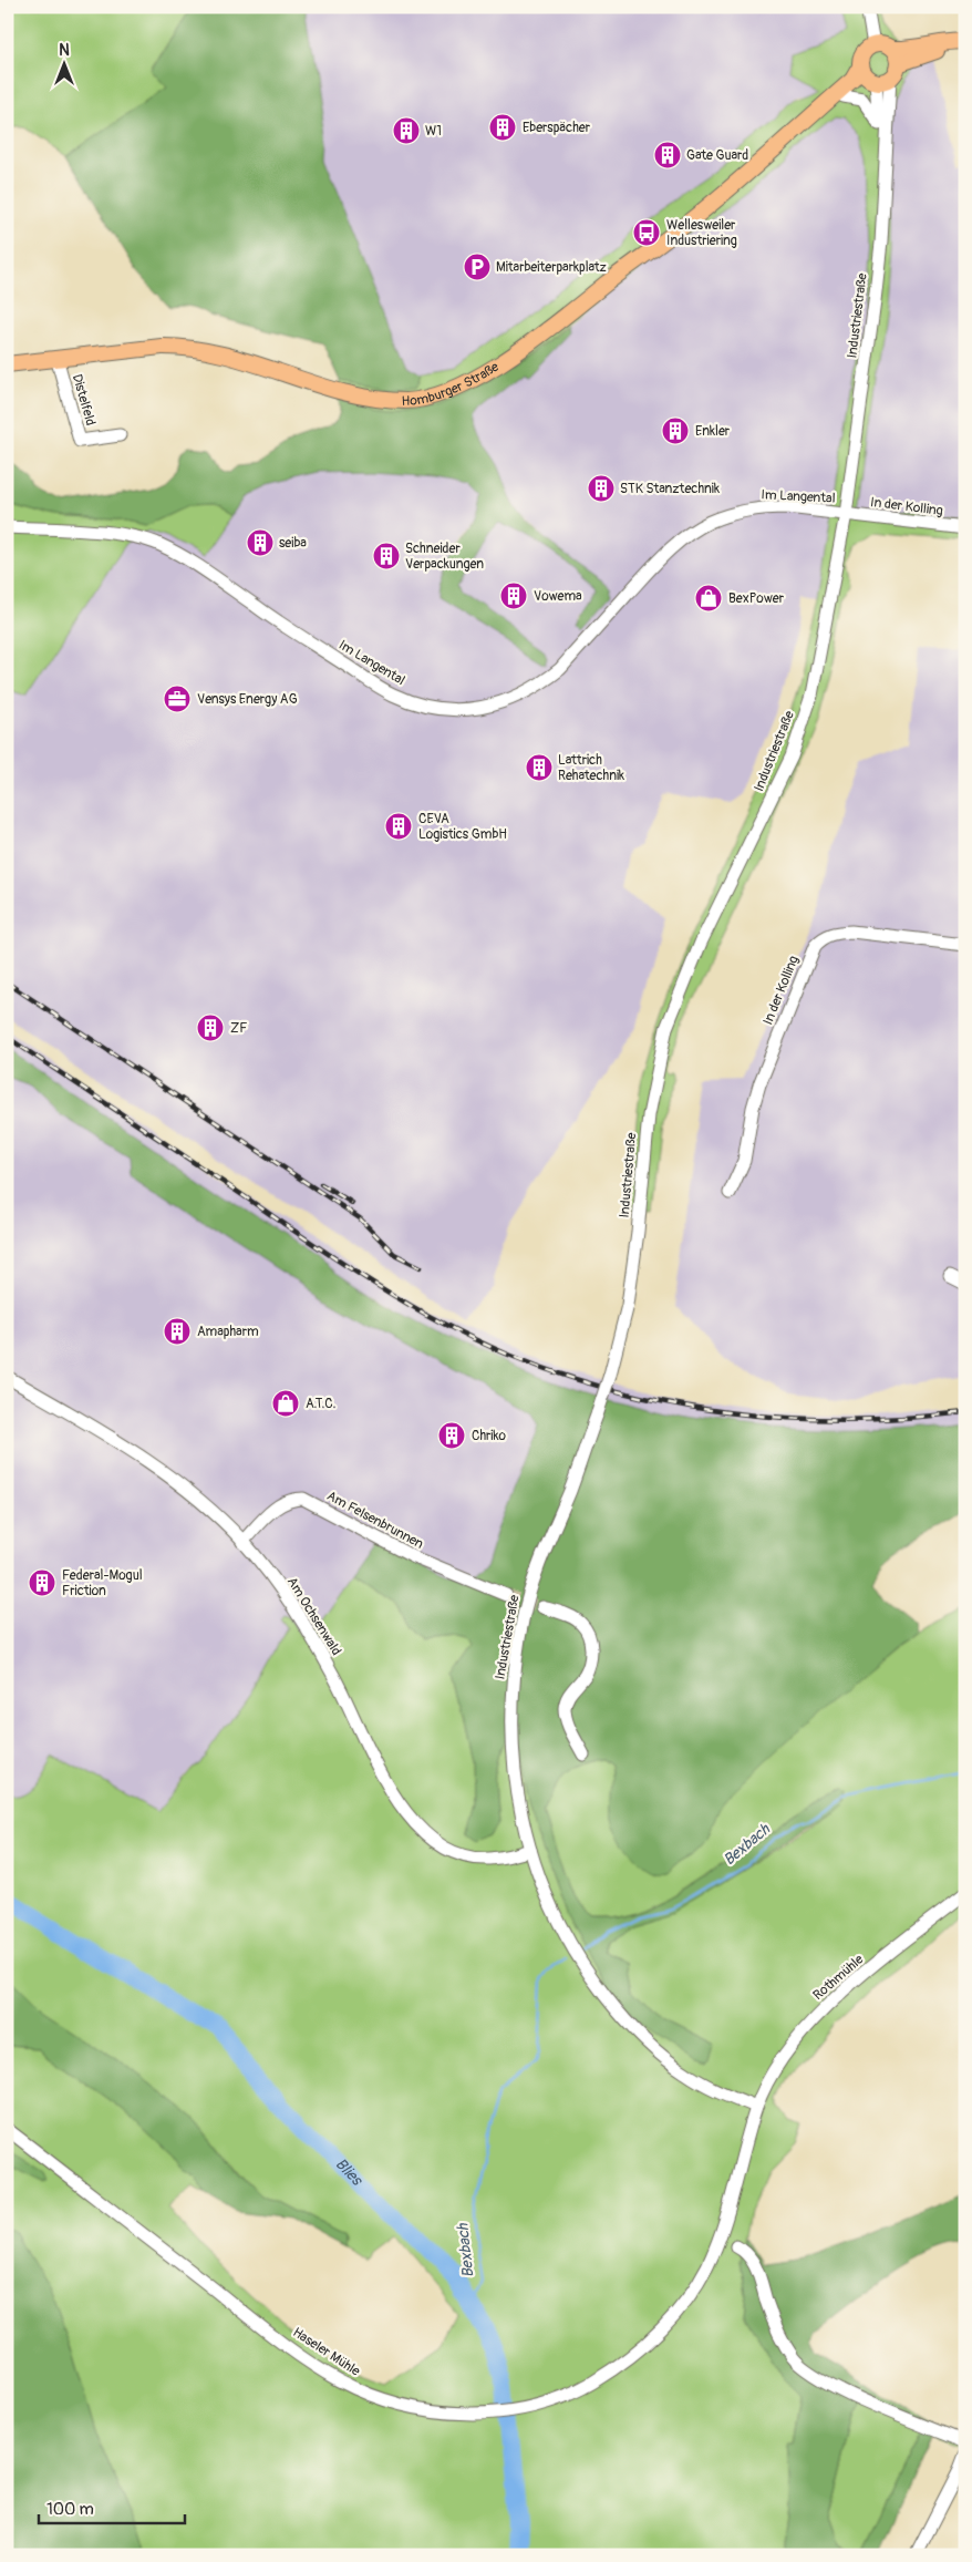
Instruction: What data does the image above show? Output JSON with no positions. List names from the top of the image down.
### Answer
{
  "streets": {
    "main road": ["Homburger Straße"],
    "street": [
      "Industriestraße",
      "Distelfeld",
      "Im Langental",
      "In der Kolling",
      "Am Felsenbrunnen",
      "Am Ochsenwald",
      "Rothmühle",
      "Haseler Mühle"
    ]
  },
  "crossings": [
    ["Industriestraße", "Im Langental"],
    ["Industriestraße", "In der Kolling"],
    ["Industriestraße", "Am Ochsenwald"],
    ["Industriestraße", "Rothmühle"],
    ["Homburger Straße", "Distelfeld"],
    ["Im Langental", "In der Kolling"],
    ["Am Felsenbrunnen", "Am Ochsenwald"],
    ["Rothmühle", "Haseler Mühle"]
  ],
  "water": ["Bexbach", "Blies"],
  "places": {
    "building": [
      "Eberspächer",
      "W1",
      "Gate Guard",
      "Enkler",
      "STK Stanztechnik",
      "seiba",
      "Schneider Verpackungen",
      "Vowema",
      "Lattrich Rehatechnik",
      "CEVA Logistics GmbH",
      "ZF",
      "Amapharm",
      "Chriko",
      "Federal-Mogul Friction"
    ],
    "bus stop": ["Wellesweiler Industriering"],
    "parking": ["Mitarbeiterparkplatz"],
    "shop": ["BexPower", "A.T.C."],
    "office": ["Vensys Energy AG"]
  },
  "scale_bar": "100 m",
  "north": "top"
}
